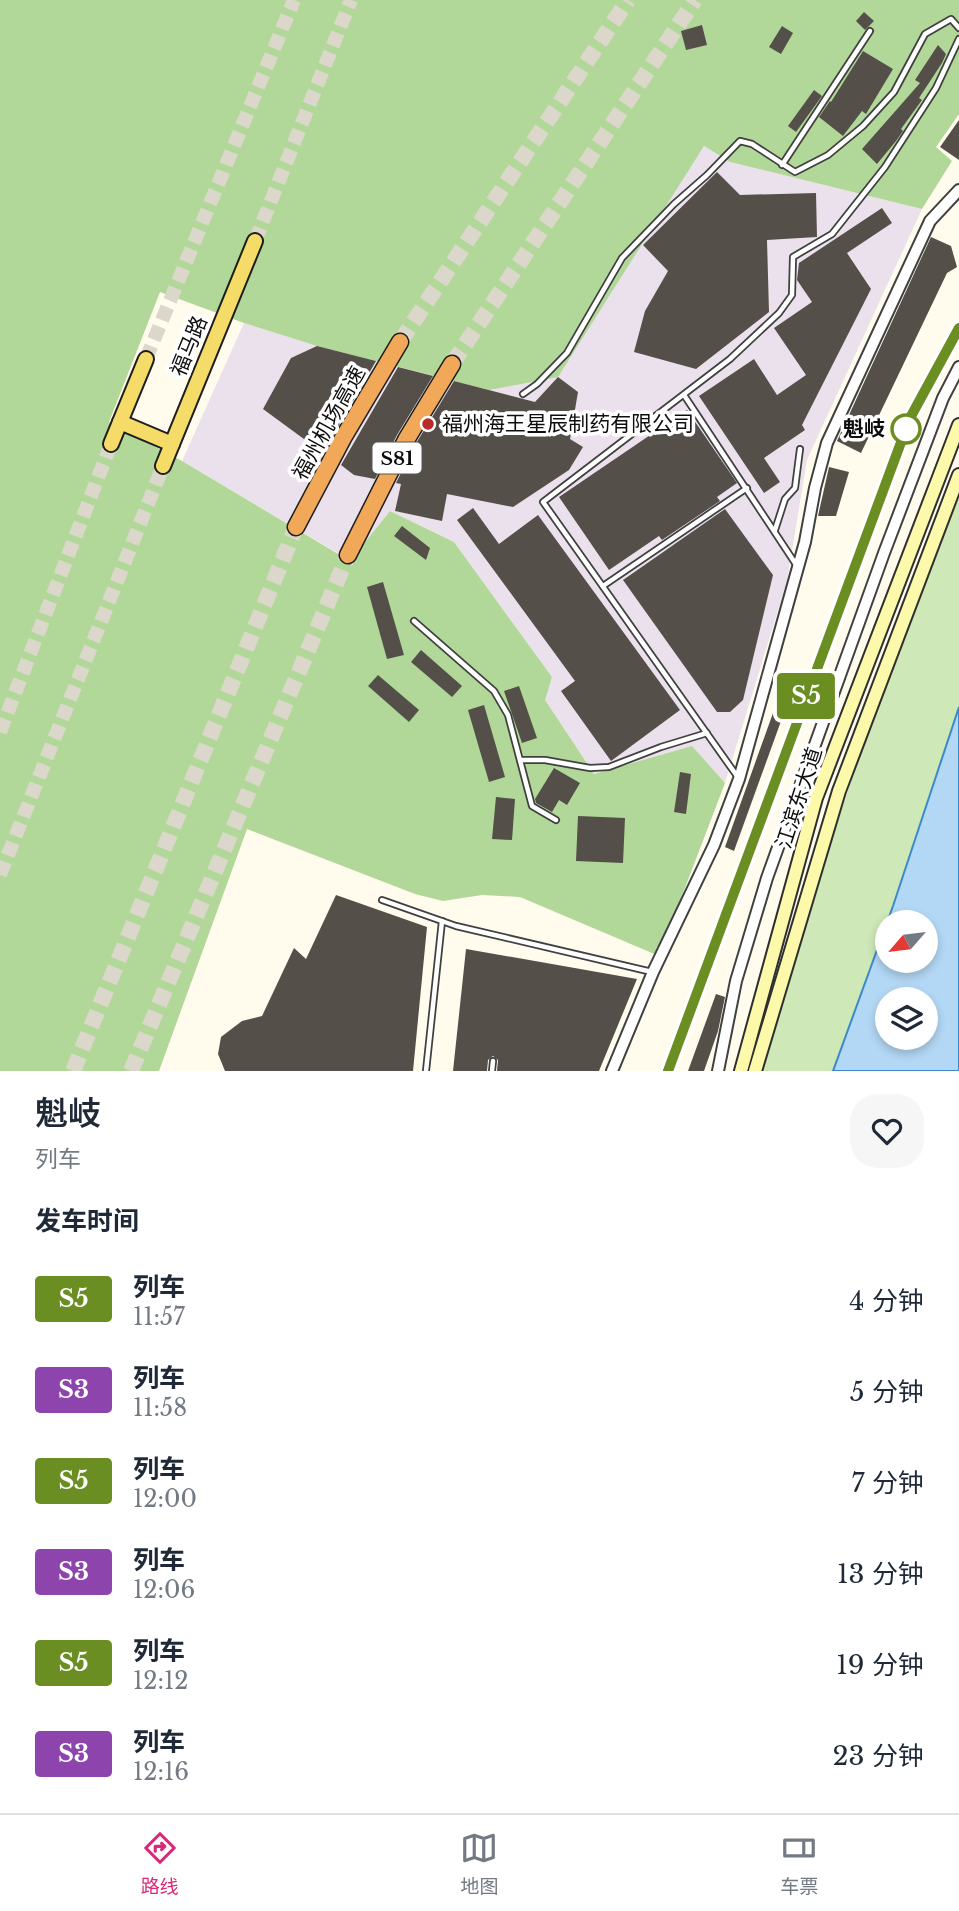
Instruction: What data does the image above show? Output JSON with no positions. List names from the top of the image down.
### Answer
{
  "streets": {
    "highway": ["福州机场高速", "S81"],
    "main road": ["福马路", "江滨东大道"]
  },
  "places": ["福州海王星辰制药有限公司", "魁岐"],
  "north": "bottom left",
  "page": {
    "on_map": "S5",
    "heading": [
      ["魁岐", "列车"],
      "发车时间"
    ],
    "list": [
      {
        "mark": "S5",
        "name": "列车",
        "note": "11:57",
        "value": "4 分钟"
      },
      {
        "mark": "S3",
        "name": "列车",
        "note": "11:58",
        "value": "5 分钟"
      },
      {
        "mark": "S5",
        "name": "列车",
        "note": "12:00",
        "value": "7 分钟"
      },
      {
        "mark": "S3",
        "name": "列车",
        "note": "12:06",
        "value": "13 分钟"
      },
      {
        "mark": "S5",
        "name": "列车",
        "note": "12:12",
        "value": "19 分钟"
      },
      {
        "mark": "S3",
        "name": "列车",
        "note": "12:16",
        "value": "23 分钟"
      }
    ],
    "tabs": ["路线", "地图", "车票"]
  }
}
